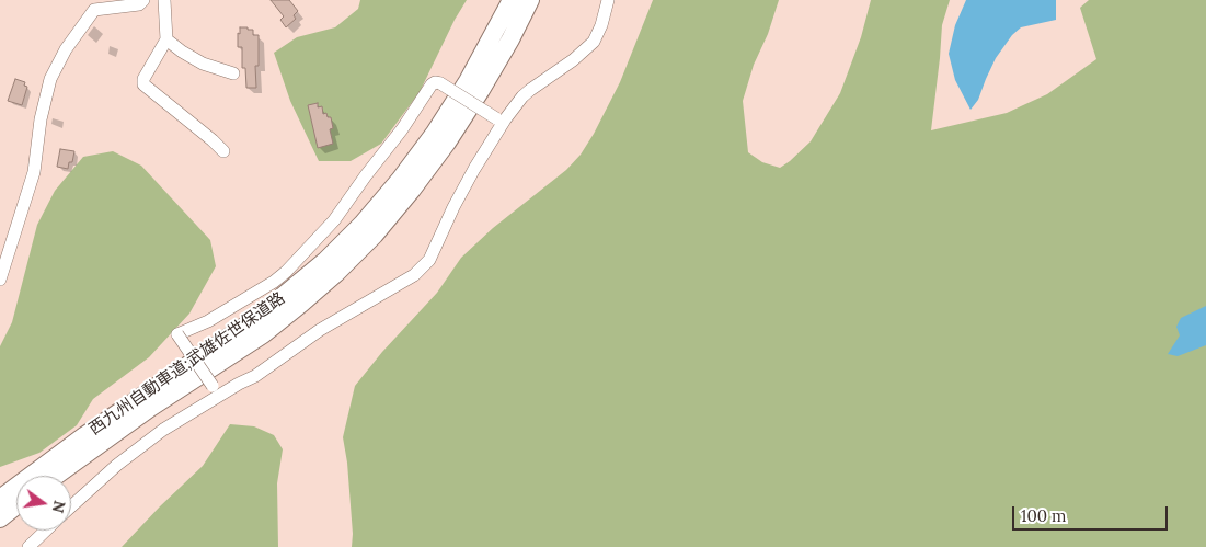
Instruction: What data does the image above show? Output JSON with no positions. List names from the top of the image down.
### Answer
{
  "streets": {
    "highway": ["西九州自動車道;武雄佐世保道路"]
  },
  "scale_bar": "100 m",
  "north": "right"
}
